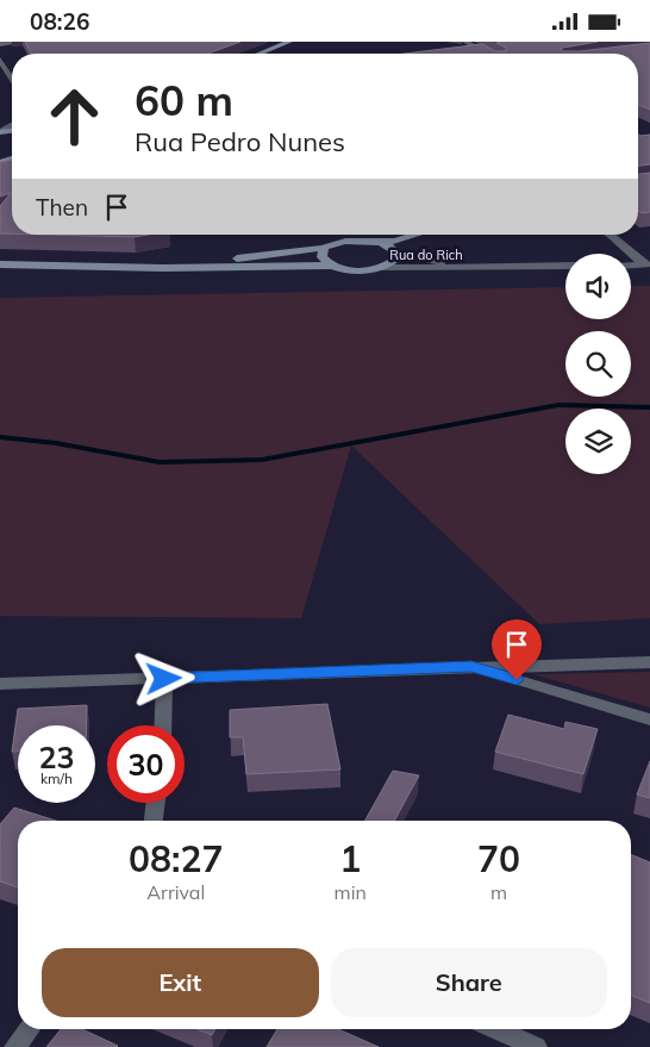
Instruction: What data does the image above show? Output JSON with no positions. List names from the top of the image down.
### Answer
{
  "streets": {
    "street": ["Rua do Rich"]
  },
  "page": {
    "status": "08:26",
    "turn": ["60 m", "Rua Pedro Nunes"],
    "then": "Then",
    "speed": "23 km/h",
    "limit": "30",
    "eta": [
      "08:27",
      "Arrival",
      "1",
      "min",
      "70",
      "m"
    ],
    "buttons": ["Exit", "Share"]
  }
}
